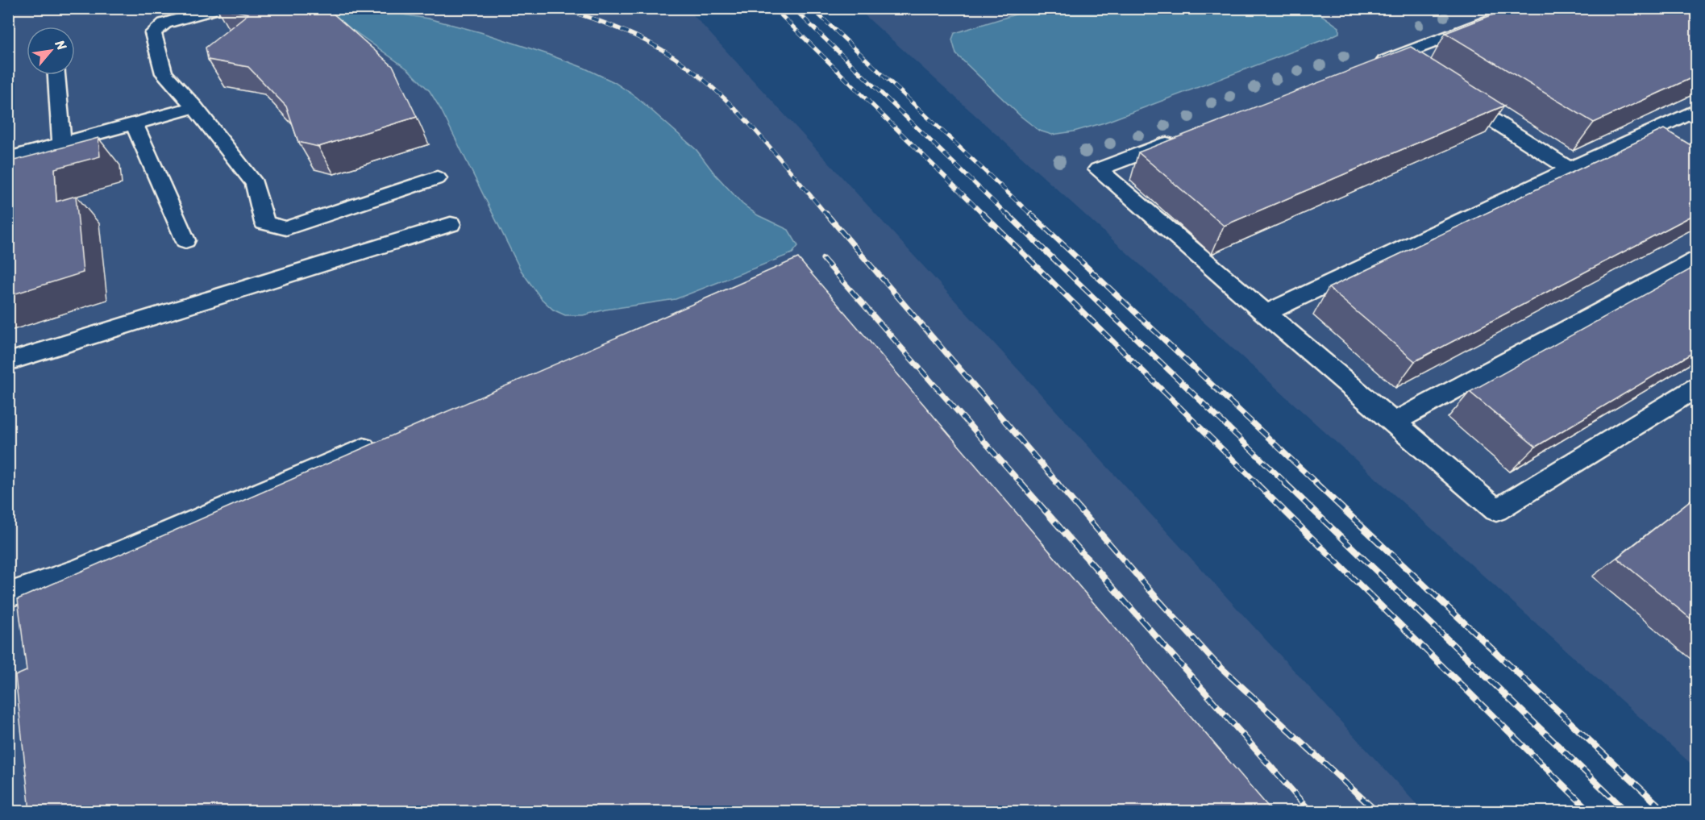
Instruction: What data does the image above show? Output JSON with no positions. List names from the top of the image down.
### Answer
{
  "north": "top right"
}
